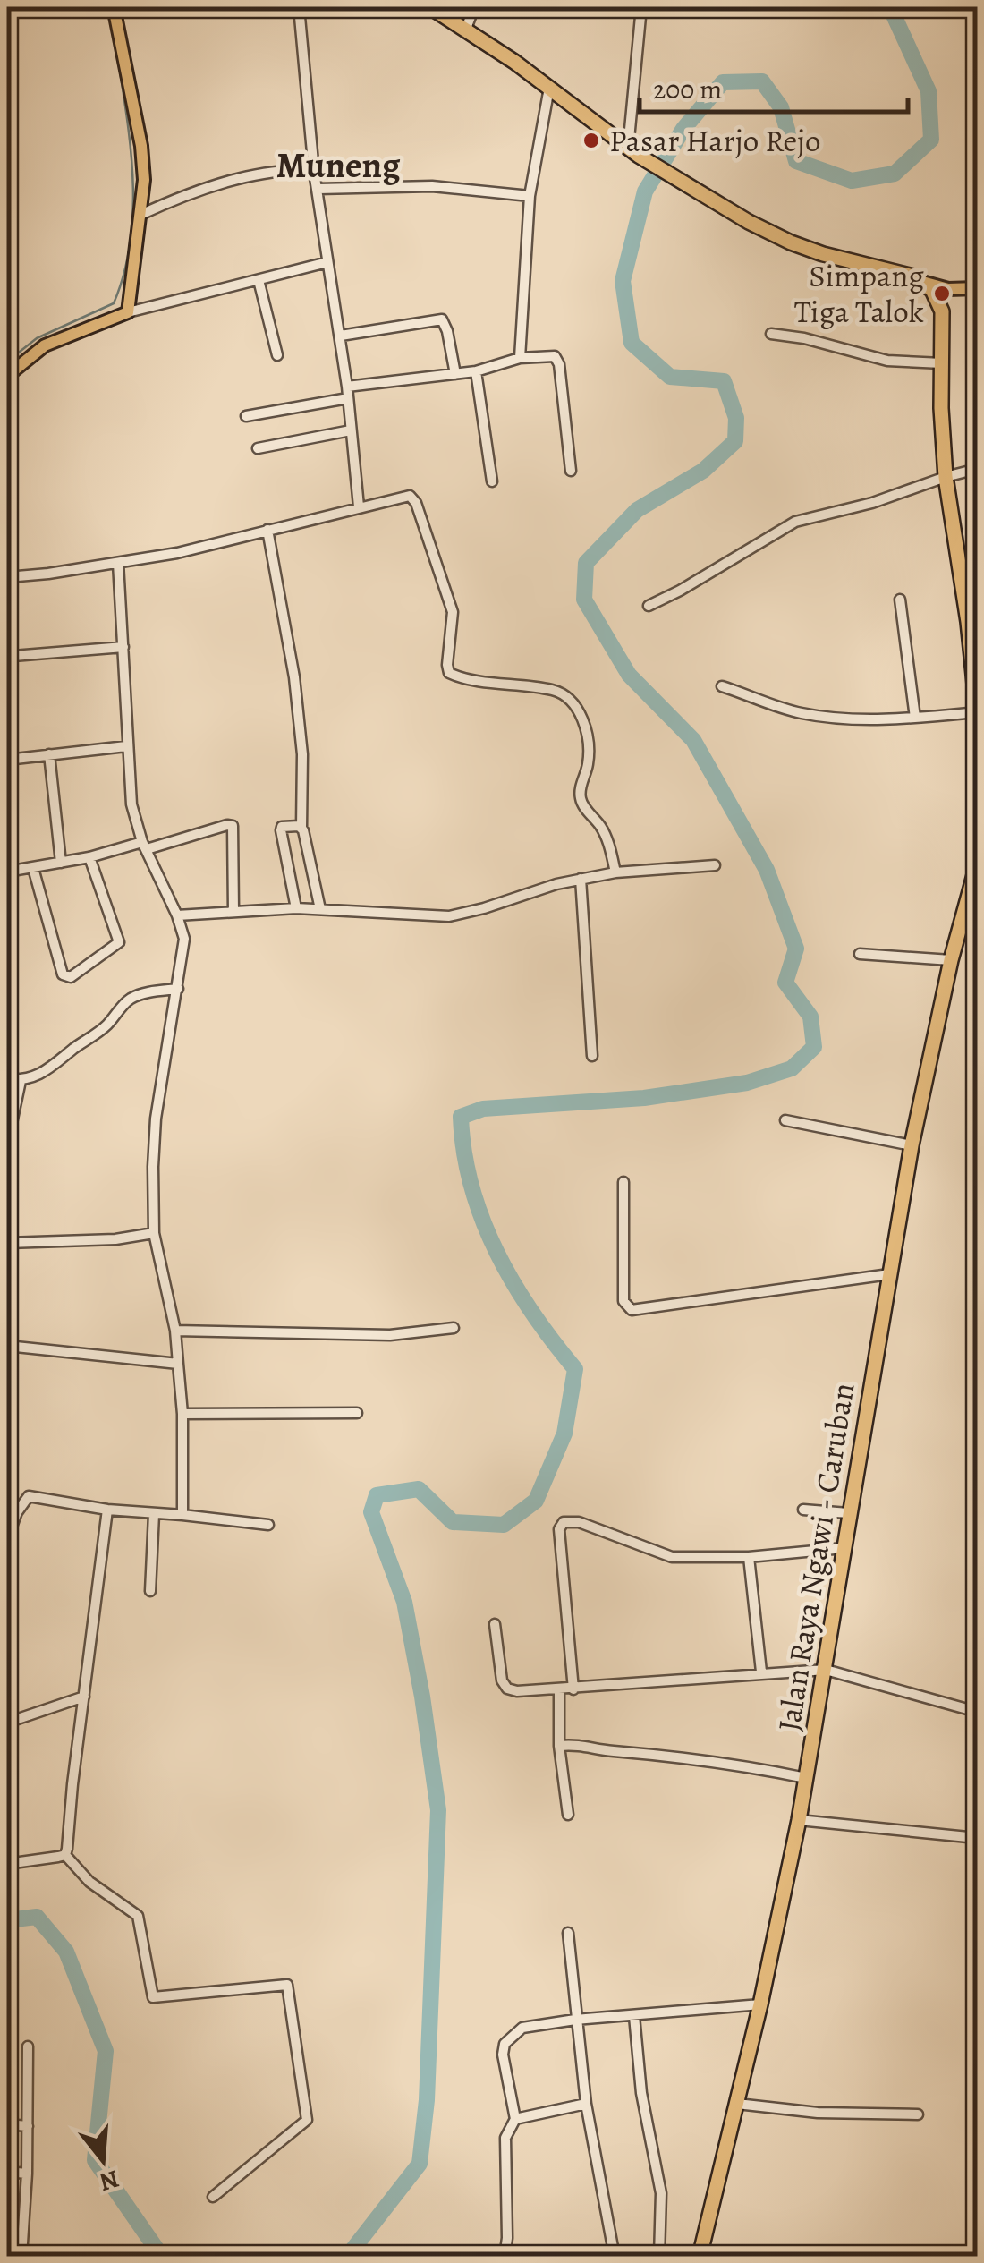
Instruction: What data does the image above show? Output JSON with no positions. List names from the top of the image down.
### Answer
{
  "streets": {
    "highway": ["Jalan Raya Ngawi - Caruban"]
  },
  "districts": ["Muneng"],
  "places": ["Pasar Harjo Rejo", "Simpang Tiga Talok"],
  "scale_bar": "200 m",
  "north": "bottom"
}
